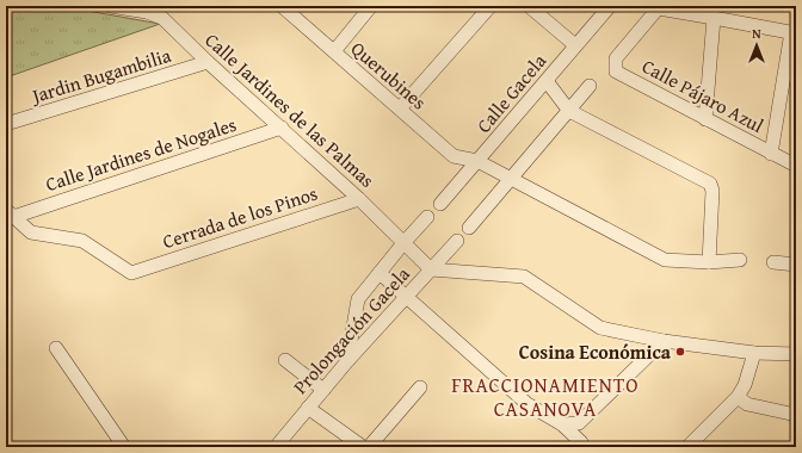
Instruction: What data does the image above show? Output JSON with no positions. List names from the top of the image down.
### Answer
{
  "streets": {
    "street": [
      "Jardin Bugambilia",
      "Querubines",
      "Calle Gacela",
      "Calle Pájaro Azul",
      "Calle Jardines de las Palmas",
      "Calle Jardines de Nogales",
      "Cerrada de los Pinos",
      "Prolongación Gacela"
    ]
  },
  "crossings": [
    ["Jardin Bugambilia", "Calle Jardines de las Palmas"],
    ["Querubines", "Calle Gacela"],
    ["Calle Jardines de las Palmas", "Calle Jardines de Nogales"],
    ["Calle Jardines de las Palmas", "Cerrada de los Pinos"],
    ["Calle Jardines de las Palmas", "Prolongación Gacela"],
    ["Calle Jardines de Nogales", "Cerrada de los Pinos"]
  ],
  "districts": ["FRACCIONAMIENTO CASANOVA"],
  "places": ["Cosina Económica"],
  "north": "top"
}
